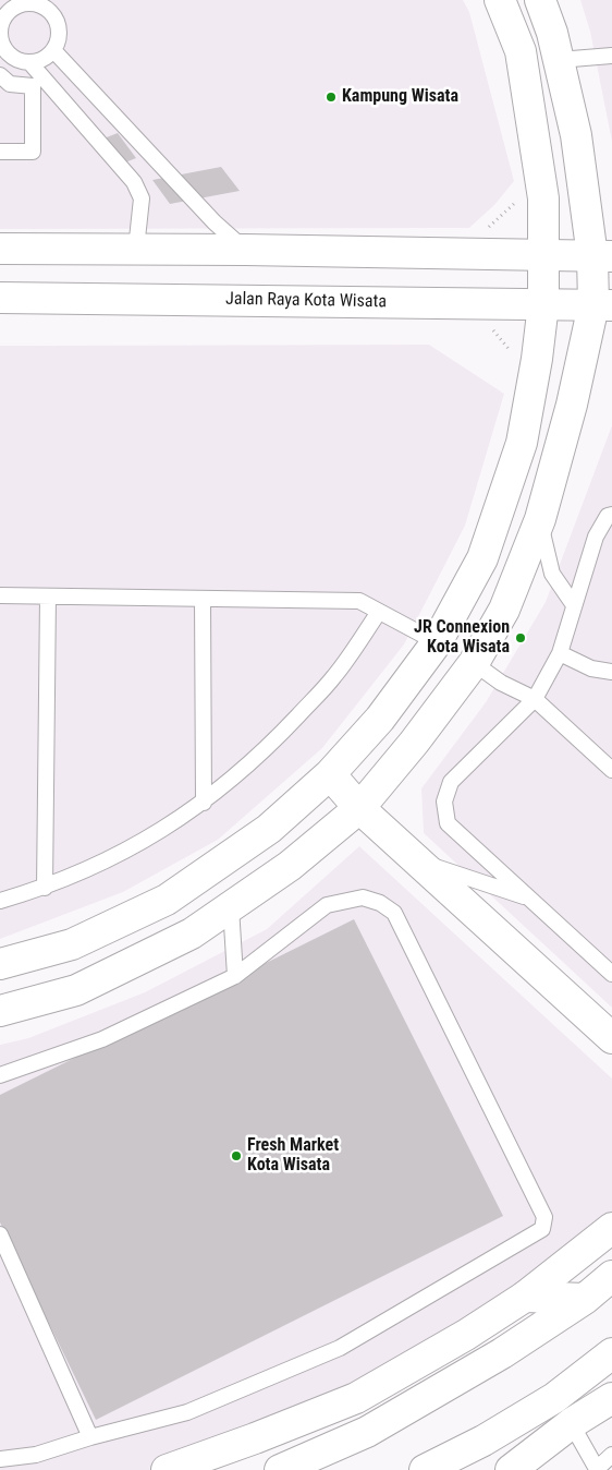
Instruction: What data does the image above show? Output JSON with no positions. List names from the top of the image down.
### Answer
{
  "streets": {
    "street": ["Jalan Raya Kota Wisata"]
  },
  "places": ["Kampung Wisata", "JR Connexion Kota Wisata", "Fresh Market Kota Wisata"]
}
